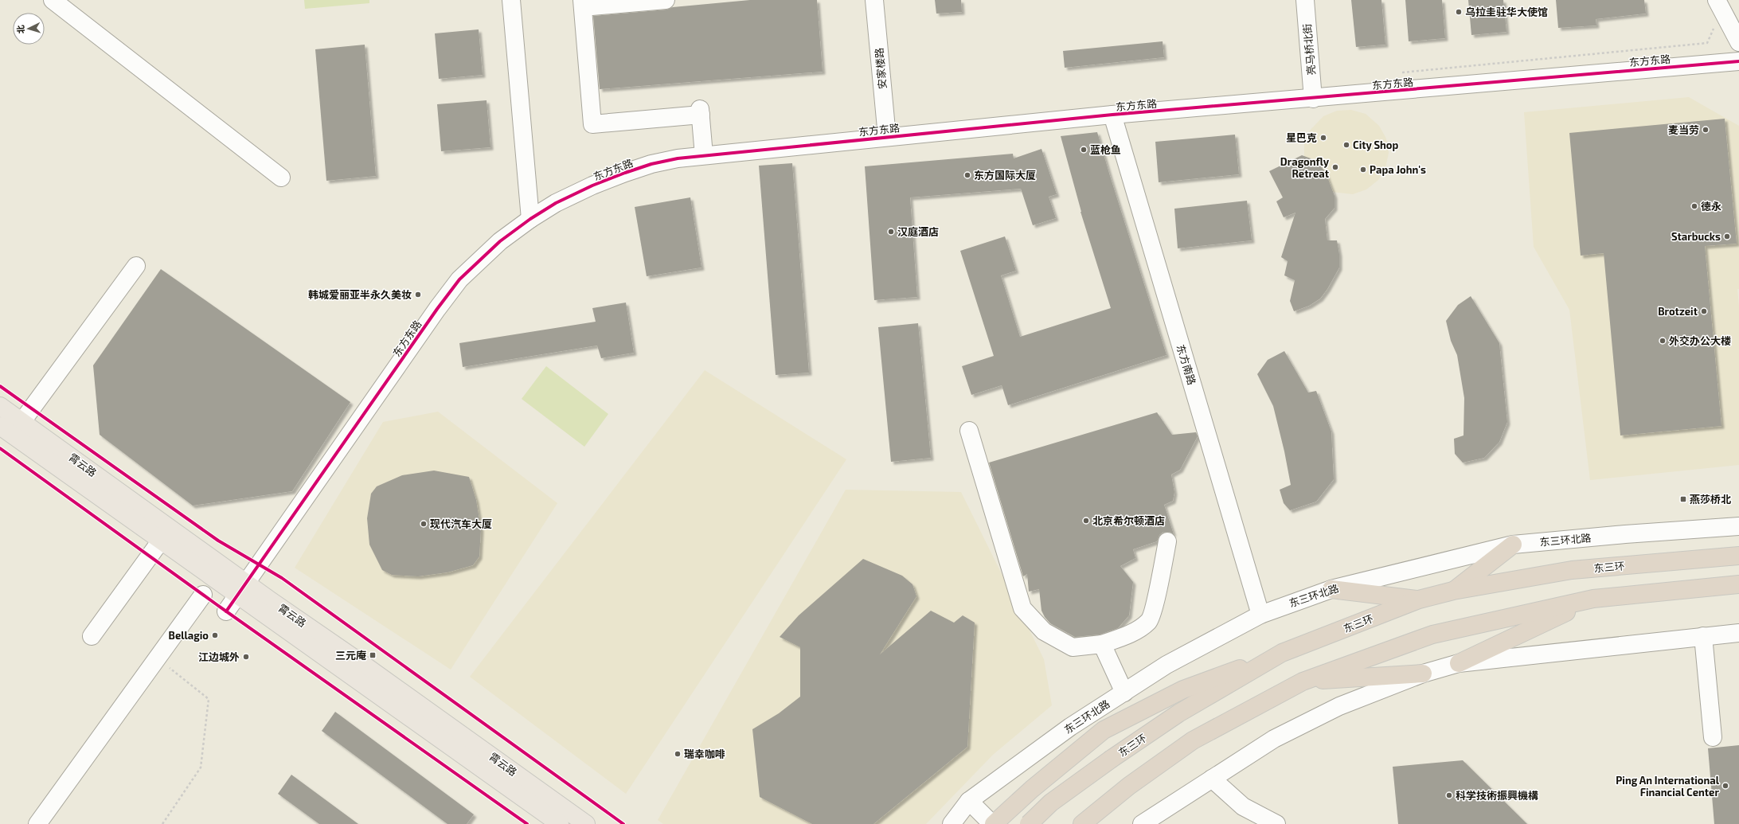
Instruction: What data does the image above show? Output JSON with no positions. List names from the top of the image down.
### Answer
{
  "streets": {
    "highway": ["东三环"],
    "main road": ["霄云路"],
    "street": [
      "亮马桥北街",
      "东方东路",
      "安家楼路",
      "东方南路",
      "东三环北路"
    ]
  },
  "crossings": [
    ["亮马桥北街", "东方东路"],
    ["东方东路", "安家楼路"],
    ["东方东路", "东方南路"],
    ["东方东路", "霄云路"],
    ["东方南路", "东三环北路"]
  ],
  "places": {
    "other": [
      "乌拉圭驻华大使馆",
      "麦当劳",
      "星巴克",
      "City Shop",
      "蓝枪鱼",
      "Dragonfly Retreat",
      "Papa John's",
      "东方国际大厦",
      "徳永",
      "汉庭酒店",
      "Starbucks",
      "韩城爱丽亚半永久美妆",
      "Brotzeit",
      "外交办公大楼",
      "北京希尔顿酒店",
      "现代汽车大厦",
      "Bellagio",
      "江边城外",
      "瑞幸咖啡",
      "Ping An International Financial Center",
      "科学技術振興機構"
    ],
    "transit": ["燕莎桥北", "三元庵"]
  },
  "north": "left"
}
